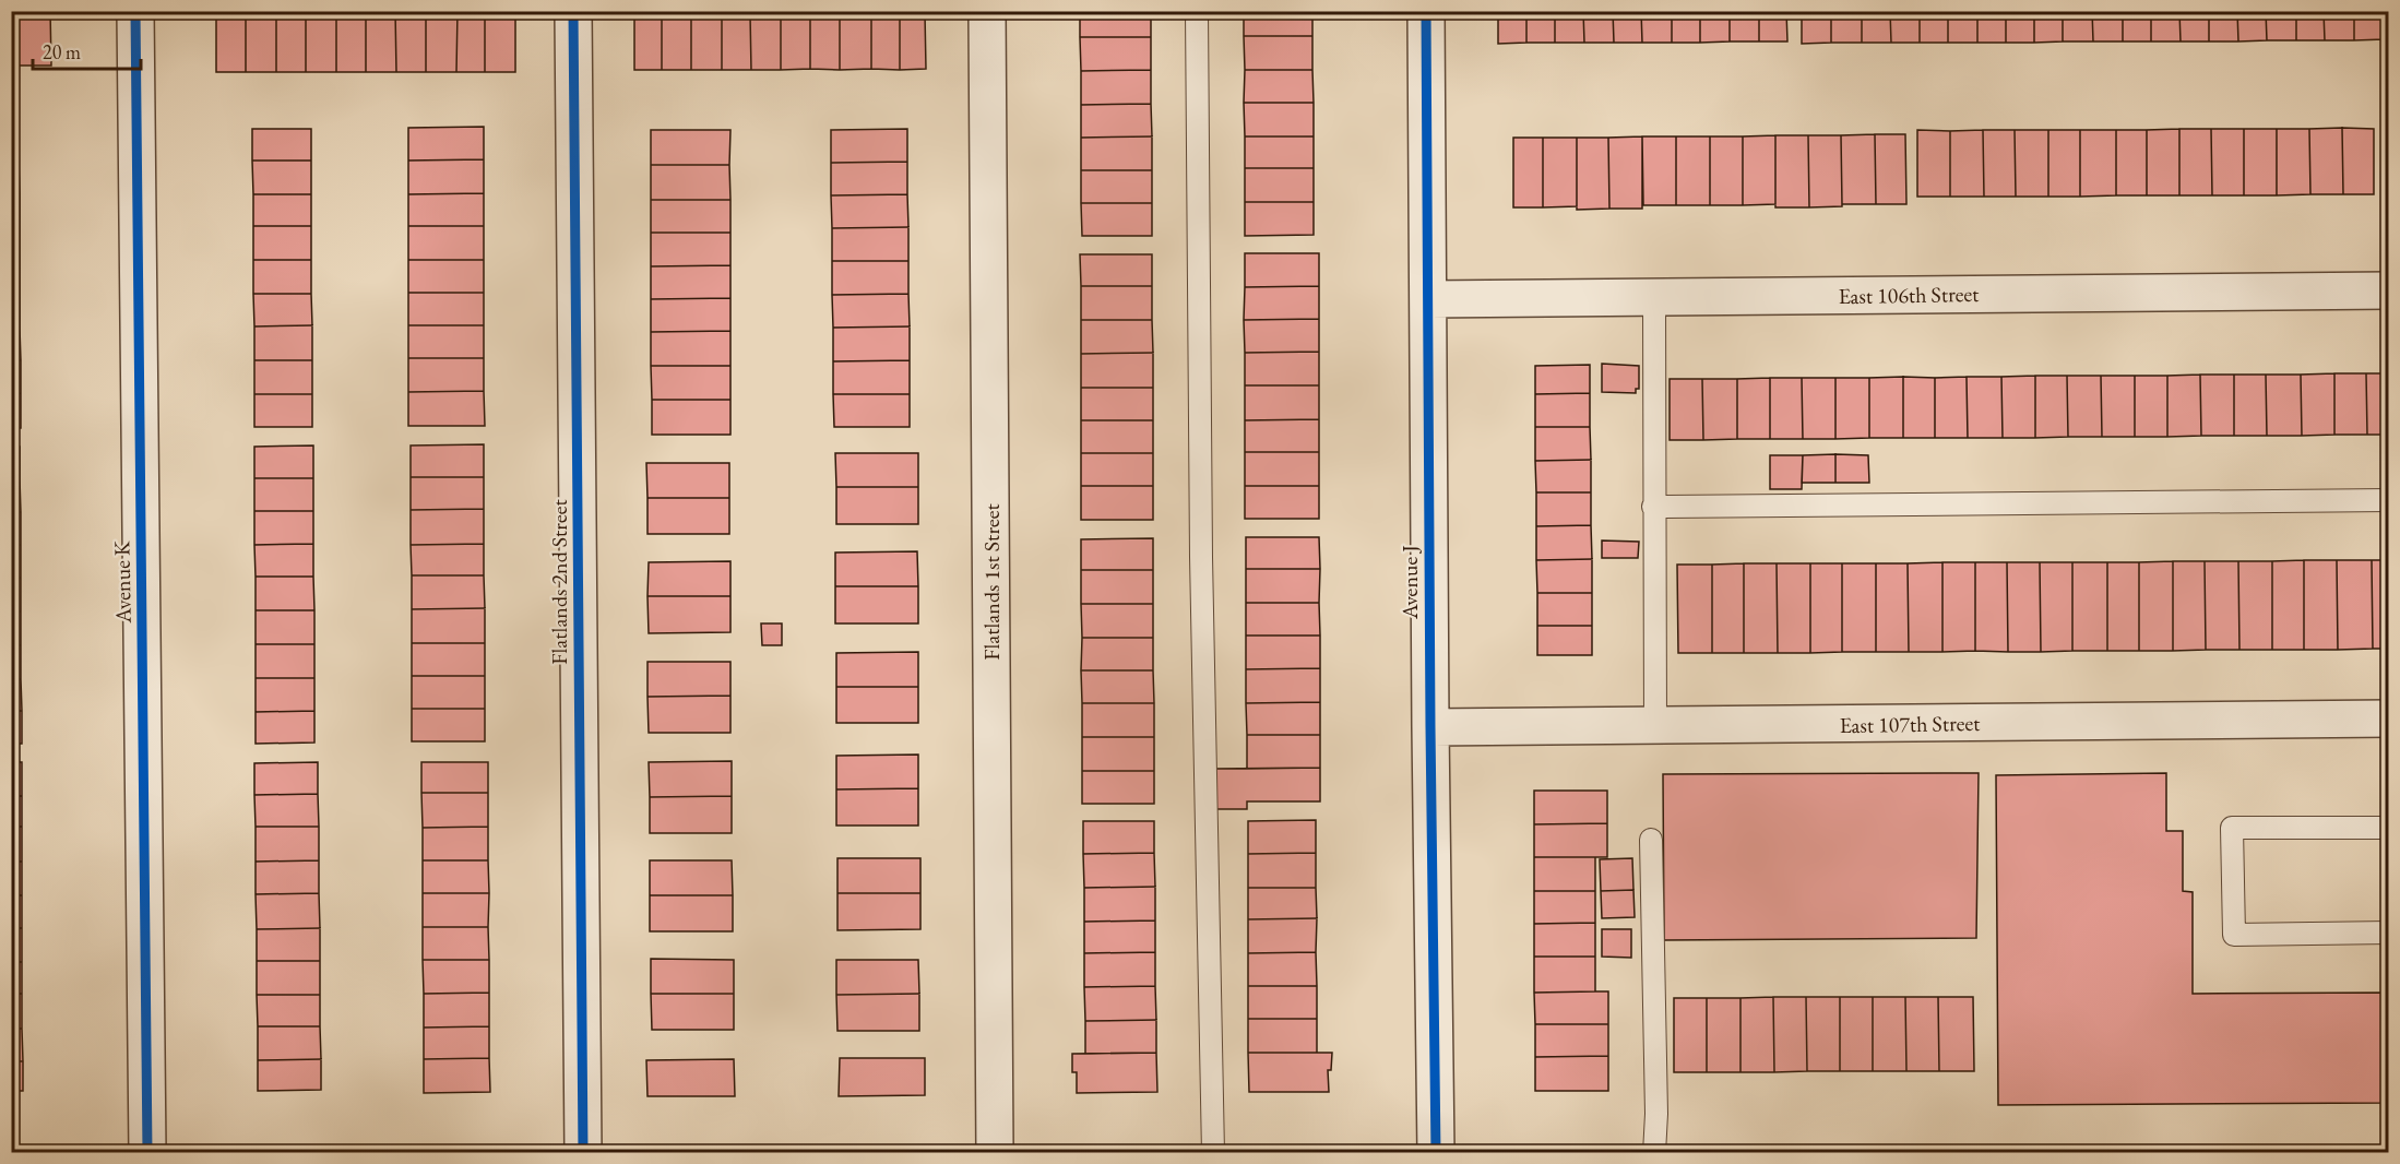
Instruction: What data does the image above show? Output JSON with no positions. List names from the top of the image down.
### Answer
{
  "streets": {
    "street": [
      "East 106th Street",
      "Avenue K",
      "Flatlands 2nd Street",
      "Flatlands 1st Street",
      "Avenue J",
      "East 107th Street"
    ]
  },
  "crossings": [
    ["East 106th Street", "Avenue J"],
    ["Avenue J", "East 107th Street"]
  ],
  "scale_bar": "20 m"
}
